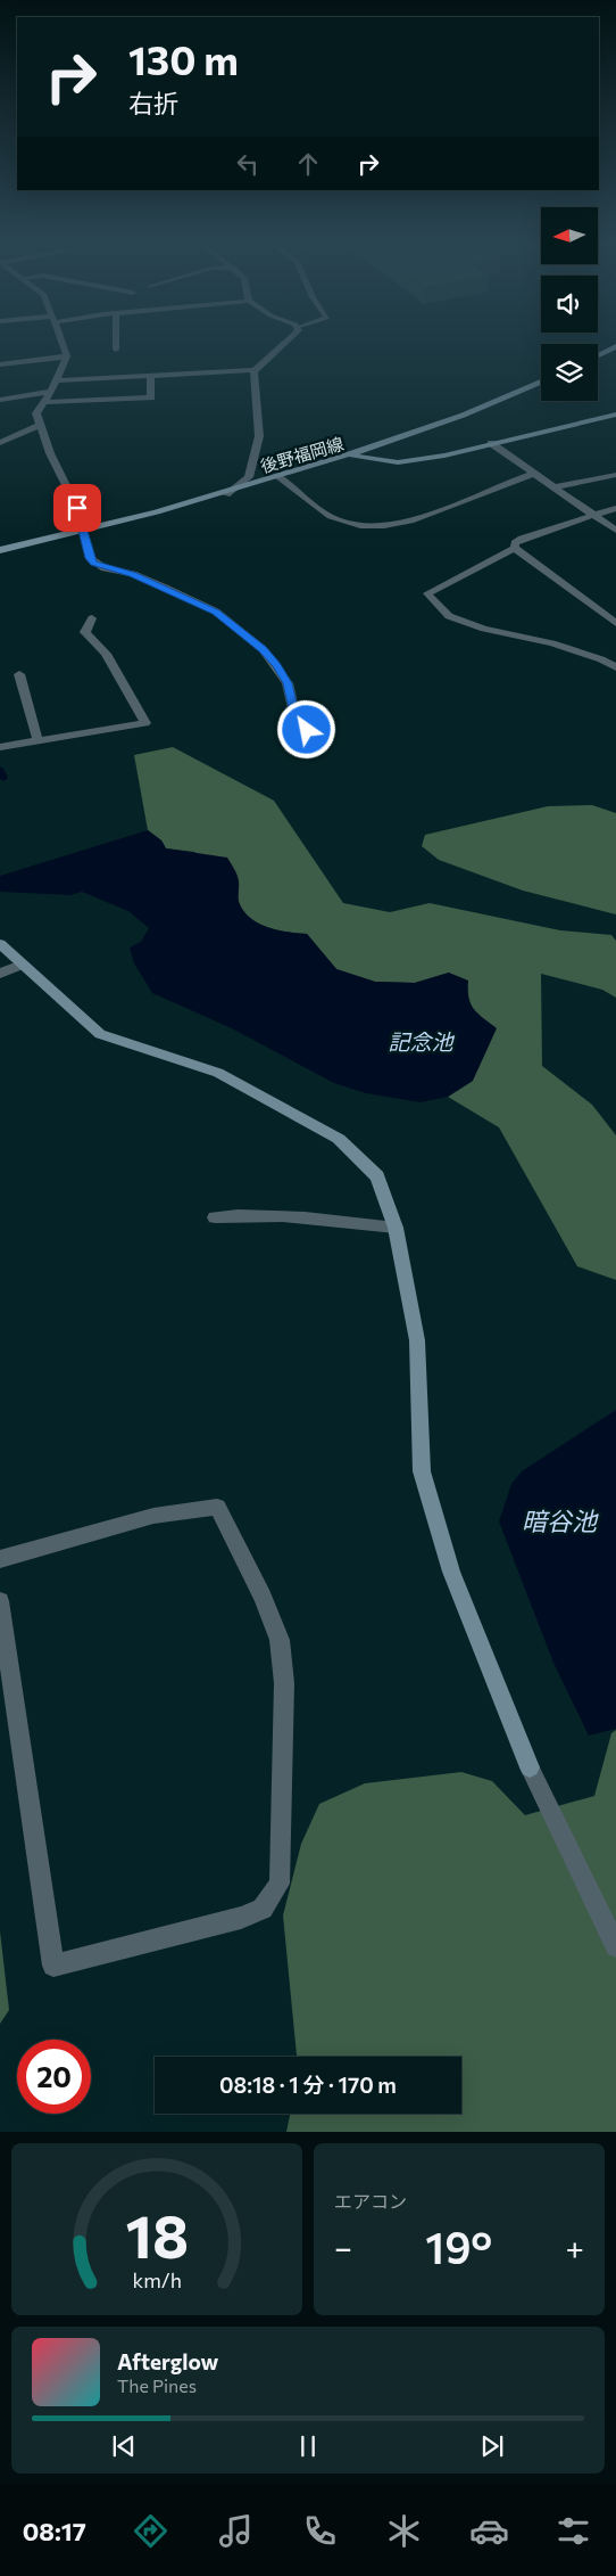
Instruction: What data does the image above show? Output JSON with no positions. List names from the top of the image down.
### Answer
{
  "streets": {
    "street": ["後野福岡線"]
  },
  "water": ["記念池", "暗谷池"],
  "north": "left",
  "page": {
    "turn": ["130 m", "右折"],
    "limit": "20",
    "trip": "08:18 · 1 分 · 170 m",
    "tile": "エアコン",
    "heat": ["−", "19°", "+"],
    "song": ["Afterglow", "The Pines"],
    "tabs": "08:17",
    "gauge": ["18", "km/h"]
  }
}
